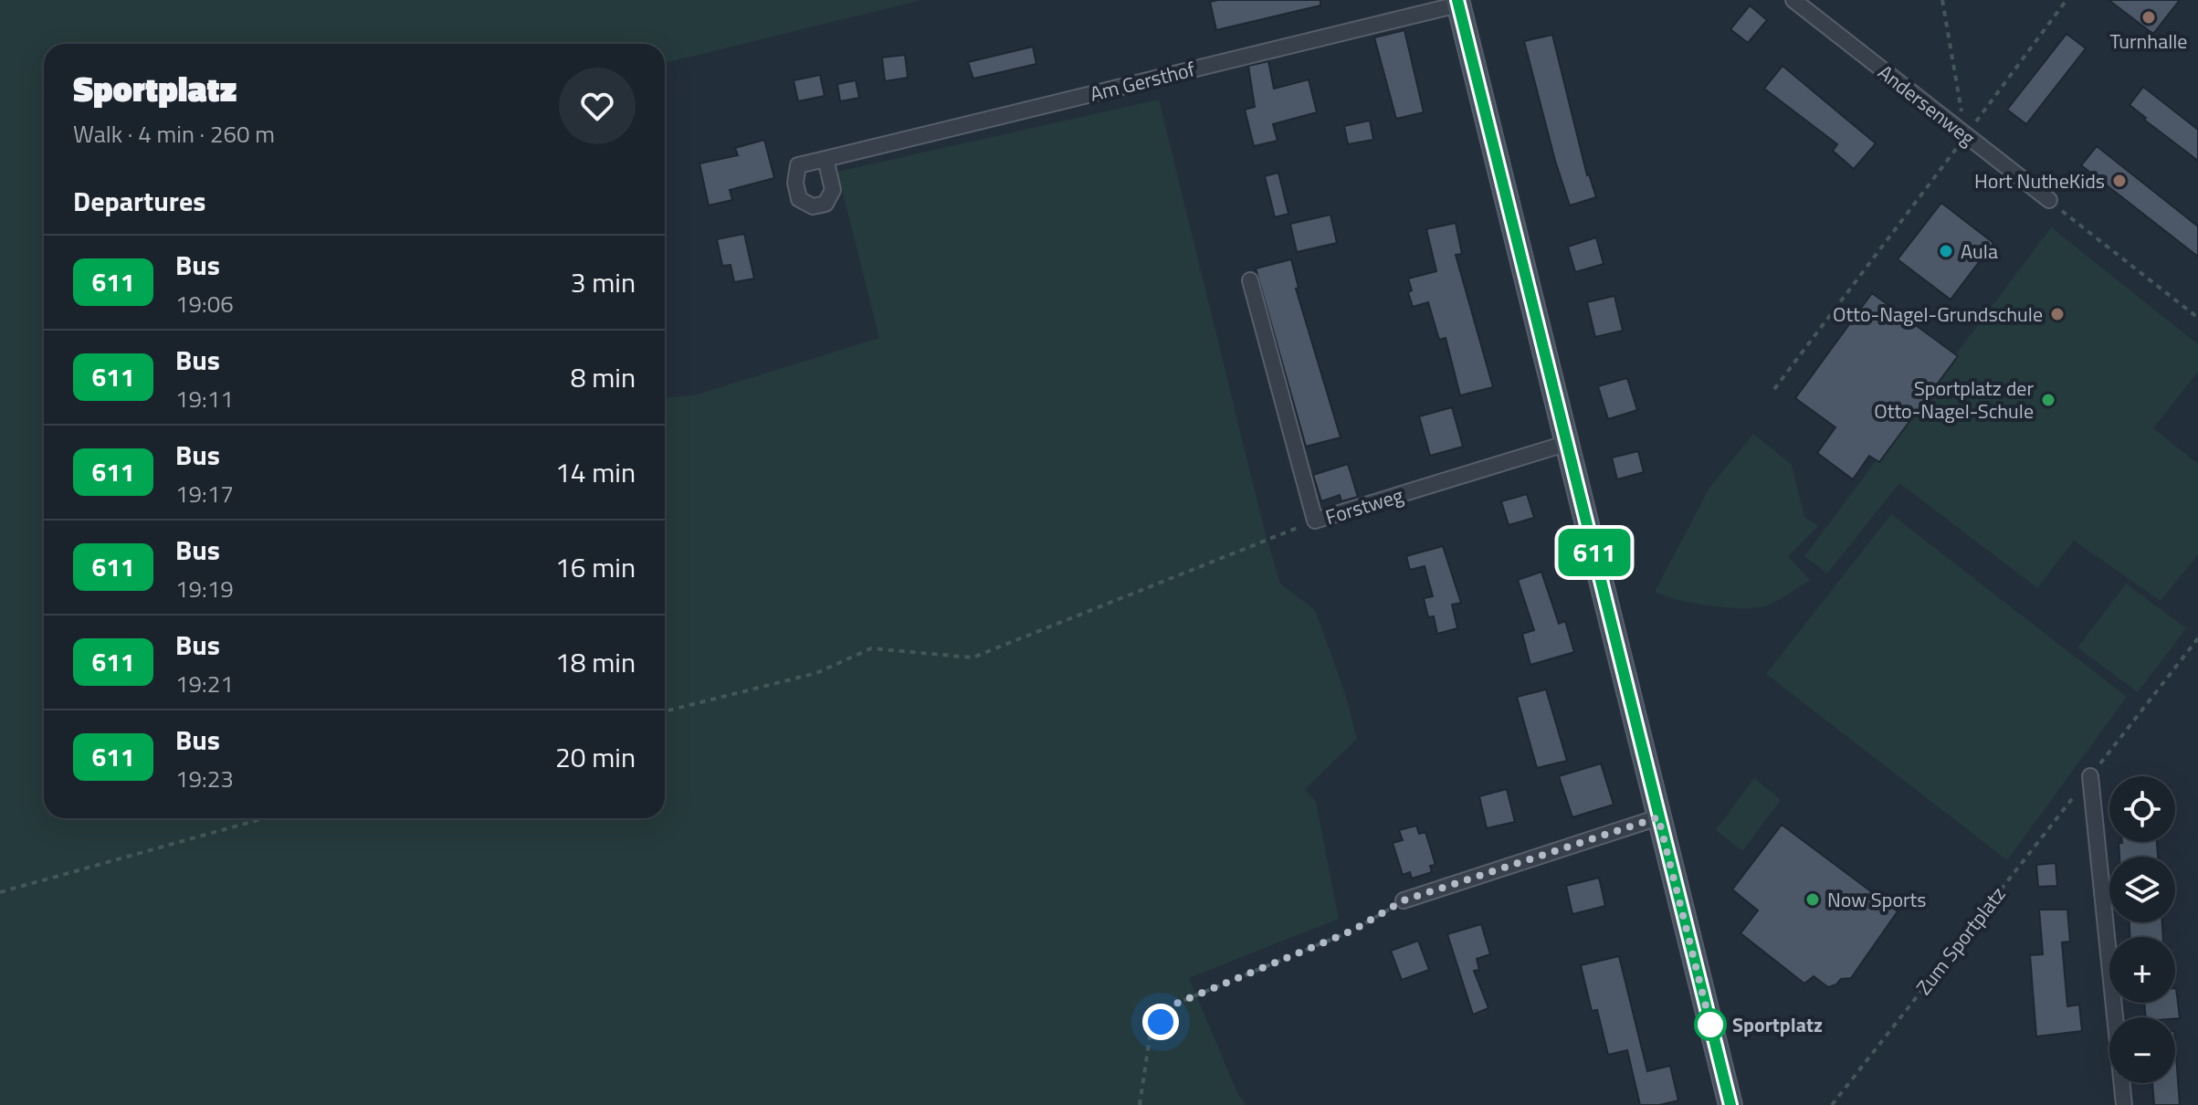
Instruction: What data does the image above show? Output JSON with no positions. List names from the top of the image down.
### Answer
{
  "streets": {
    "street": ["Am Gersthof", "Andersenweg", "Forstweg"],
    "path": ["Zum Sportplatz"]
  },
  "places": [
    "Turnhalle",
    "Hort NutheKids",
    "Aula",
    "Otto-Nagel-Grundschule",
    "Sportplatz der Otto-Nagel-Schule",
    "Now Sports",
    "Sportplatz"
  ],
  "lines": ["bus line 611"],
  "page": {
    "on_map": "611",
    "heading": [
      ["Sportplatz", "Walk · 4 min · 260 m"],
      "Departures"
    ],
    "list": [
      {
        "mark": "611",
        "name": "Bus",
        "note": "19:06",
        "value": "3 min"
      },
      {
        "mark": "611",
        "name": "Bus",
        "note": "19:11",
        "value": "8 min"
      },
      {
        "mark": "611",
        "name": "Bus",
        "note": "19:17",
        "value": "14 min"
      },
      {
        "mark": "611",
        "name": "Bus",
        "note": "19:19",
        "value": "16 min"
      },
      {
        "mark": "611",
        "name": "Bus",
        "note": "19:21",
        "value": "18 min"
      },
      {
        "mark": "611",
        "name": "Bus",
        "note": "19:23",
        "value": "20 min"
      }
    ],
    "map_buttons": ["+", "−"]
  }
}
